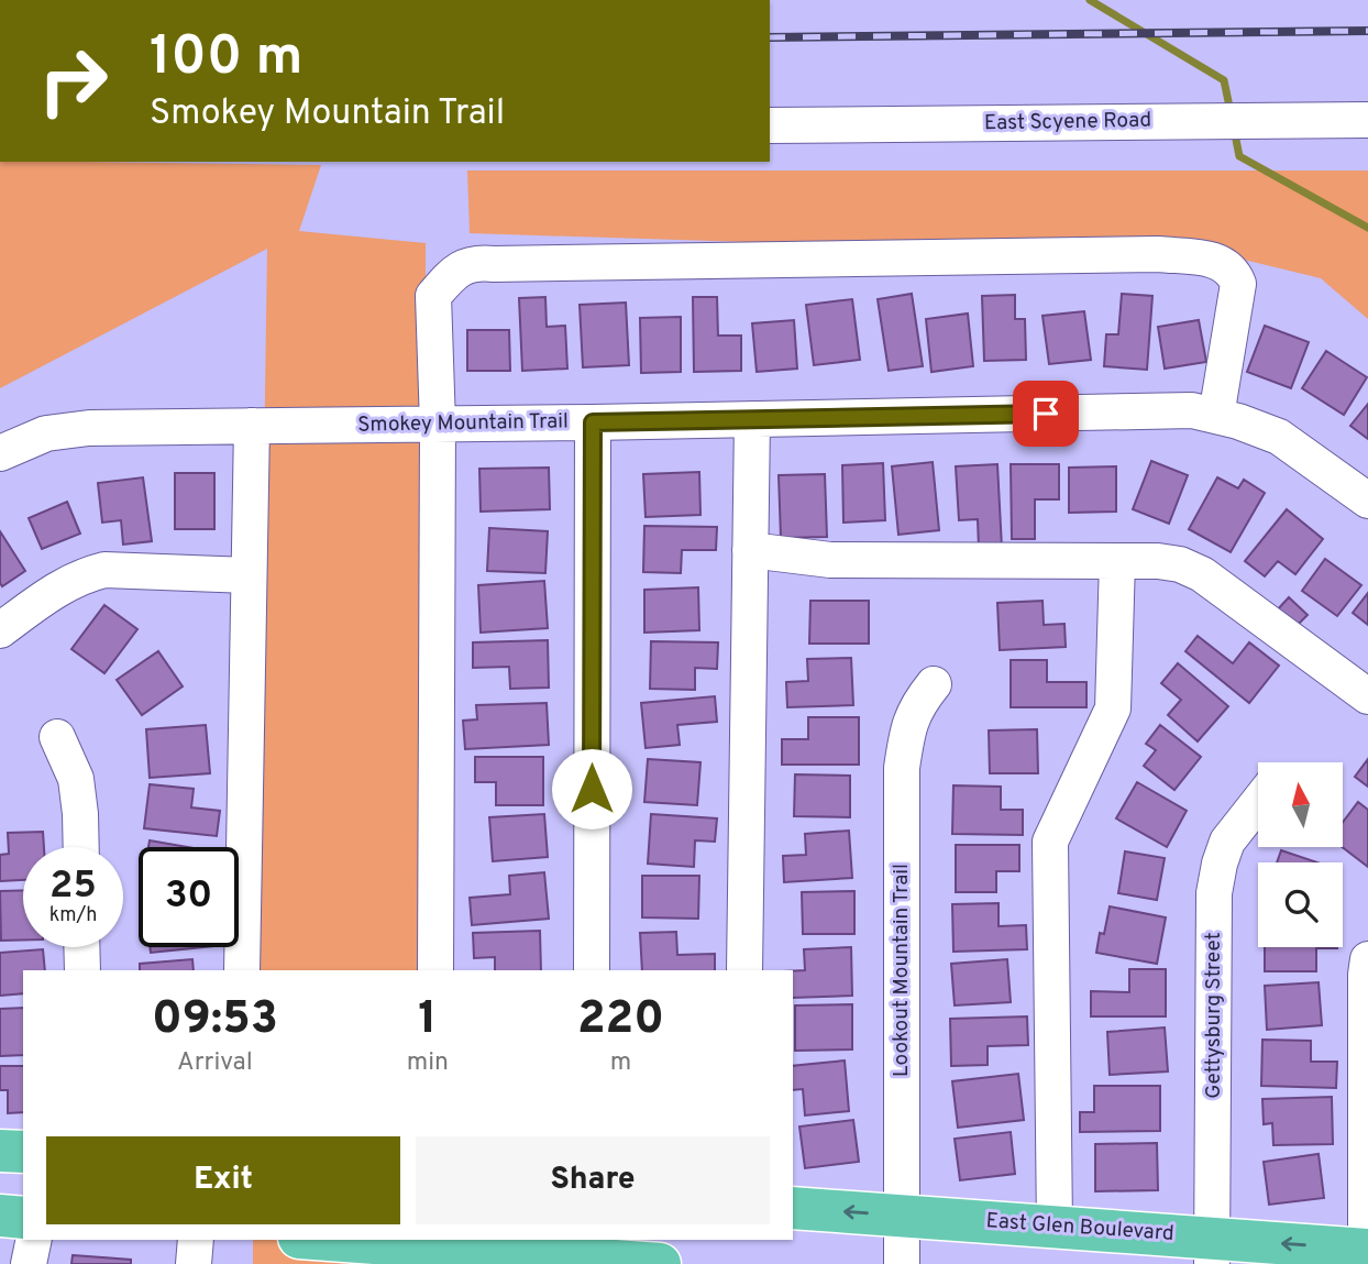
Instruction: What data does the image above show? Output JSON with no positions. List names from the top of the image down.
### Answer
{
  "streets": {
    "main road": ["East Glen Boulevard"],
    "street": [
      "East Scyene Road",
      "Smokey Mountain Trail",
      "Lookout Mountain Trail",
      "Gettysburg Street"
    ]
  },
  "crossings": [
    ["Lookout Mountain Trail", "East Glen Boulevard"],
    ["Gettysburg Street", "East Glen Boulevard"]
  ],
  "one_way": ["East Glen Boulevard"],
  "north": "top",
  "page": {
    "turn": ["100 m", "Smokey Mountain Trail"],
    "speed": "25 km/h",
    "limit": "30",
    "eta": [
      "09:53",
      "Arrival",
      "1",
      "min",
      "220",
      "m"
    ],
    "buttons": ["Exit", "Share"]
  }
}
